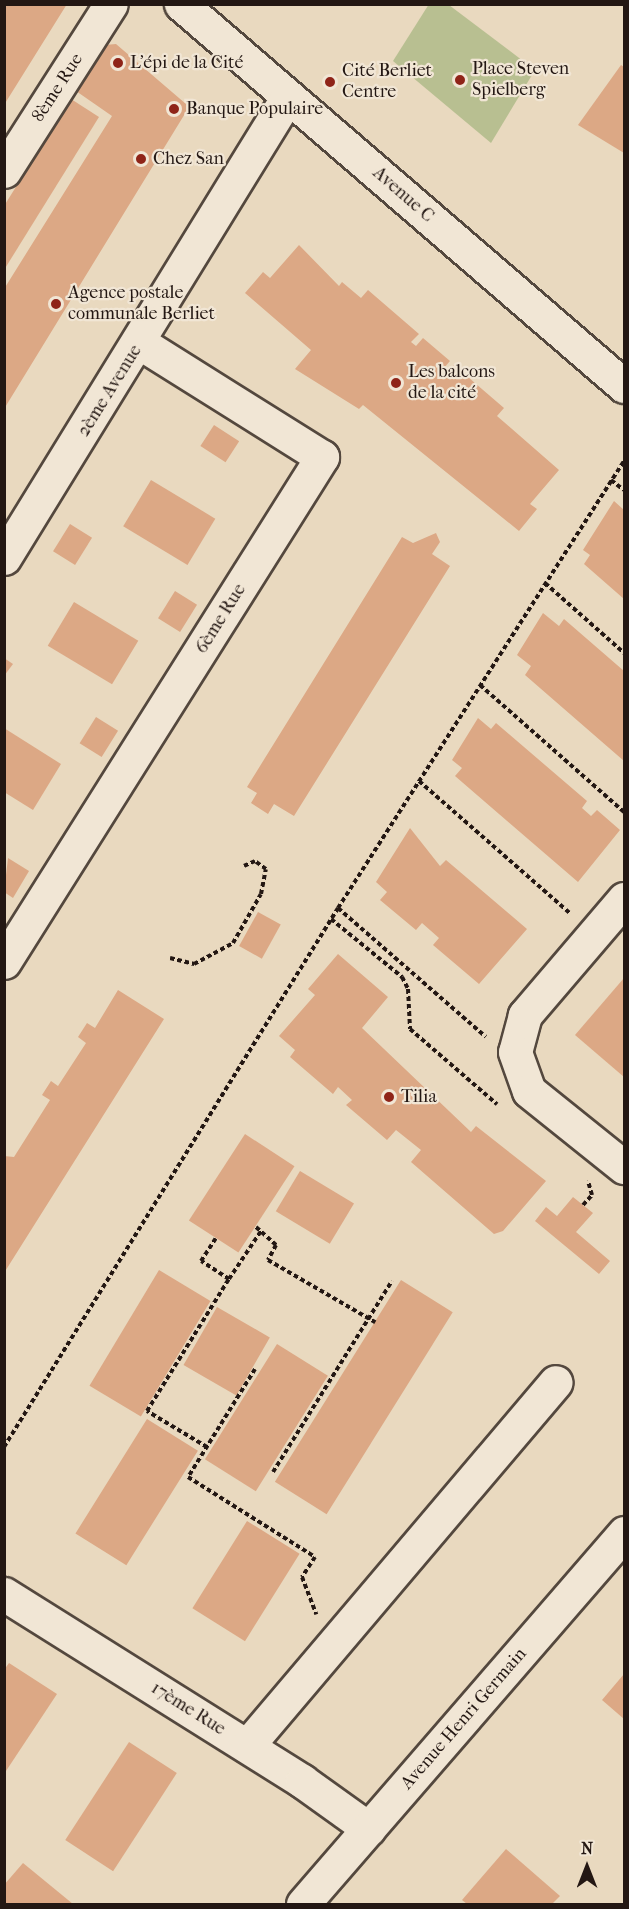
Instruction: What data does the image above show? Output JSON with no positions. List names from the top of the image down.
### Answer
{
  "streets": {
    "street": [
      "8ème Rue",
      "Avenue C",
      "2ème Avenue",
      "6ème Rue",
      "17ème Rue",
      "Avenue Henri Germain"
    ]
  },
  "crossings": [
    ["Avenue C", "2ème Avenue"],
    ["2ème Avenue", "6ème Rue"],
    ["17ème Rue", "Avenue Henri Germain"]
  ],
  "places": [
    "L'épi de la Cité",
    "Place Steven Spielberg",
    "Cité Berliet Centre",
    "Banque Populaire",
    "Chez San",
    "Agence postale communale Berliet",
    "Les balcons de la cité",
    "Tilia"
  ],
  "north": "top"
}
